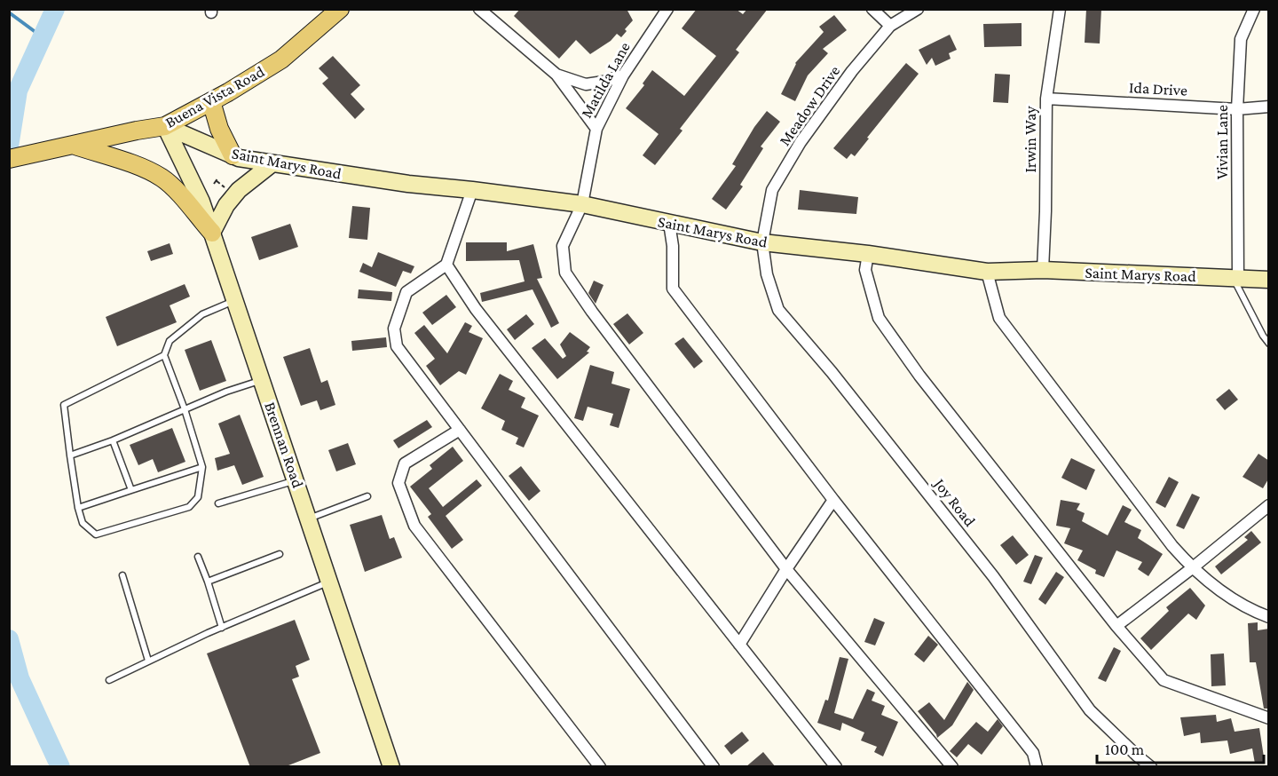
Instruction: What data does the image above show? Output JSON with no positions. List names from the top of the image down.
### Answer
{
  "streets": {
    "main road": ["Buena Vista Road", "Saint Marys Road", "Brennan Road"],
    "street": [
      "Matilda Lane",
      "Ida Drive",
      "Meadow Drive",
      "Irwin Way",
      "Vivian Lane",
      "Joy Road"
    ]
  },
  "crossings": [
    ["Matilda Lane", "Saint Marys Road"],
    ["Ida Drive", "Irwin Way"],
    ["Ida Drive", "Vivian Lane"],
    ["Buena Vista Road", "Saint Marys Road"],
    ["Buena Vista Road", "Brennan Road"],
    ["Meadow Drive", "Saint Marys Road"],
    ["Meadow Drive", "Joy Road"],
    ["Irwin Way", "Saint Marys Road"],
    ["Vivian Lane", "Saint Marys Road"],
    ["Saint Marys Road", "Brennan Road"],
    ["Saint Marys Road", "Joy Road"]
  ],
  "scale_bar": "100 m"
}
